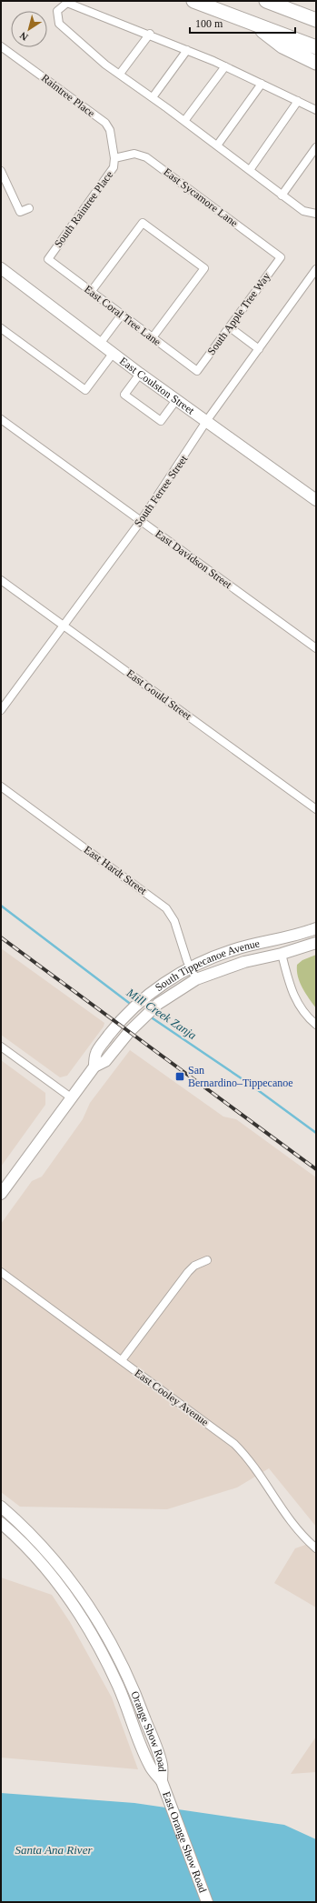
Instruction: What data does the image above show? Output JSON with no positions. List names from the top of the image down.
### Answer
{
  "streets": {
    "main road": [
      "East Coulston Street",
      "South Tippecanoe Avenue",
      "Orange Show Road",
      "East Orange Show Road"
    ],
    "street": [
      "Raintree Place",
      "East Sycamore Lane",
      "South Raintree Place",
      "South Apple Tree Way",
      "East Coral Tree Lane",
      "South Ferree Street",
      "East Davidson Street",
      "East Gould Street",
      "East Hardt Street",
      "East Cooley Avenue"
    ]
  },
  "crossings": [
    ["Raintree Place", "East Sycamore Lane"],
    ["Raintree Place", "South Raintree Place"],
    ["East Sycamore Lane", "South Raintree Place"],
    ["East Sycamore Lane", "South Apple Tree Way"],
    ["South Raintree Place", "East Coral Tree Lane"],
    ["South Apple Tree Way", "East Coral Tree Lane"],
    ["East Coulston Street", "South Ferree Street"],
    ["South Ferree Street", "East Davidson Street"],
    ["South Ferree Street", "East Gould Street"],
    ["East Hardt Street", "South Tippecanoe Avenue"],
    ["Orange Show Road", "East Orange Show Road"]
  ],
  "water": ["Mill Creek Zanja", "Santa Ana River"],
  "places": {
    "transit": ["San Bernardino–Tippecanoe"]
  },
  "scale_bar": "100 m",
  "north": "bottom left"
}
